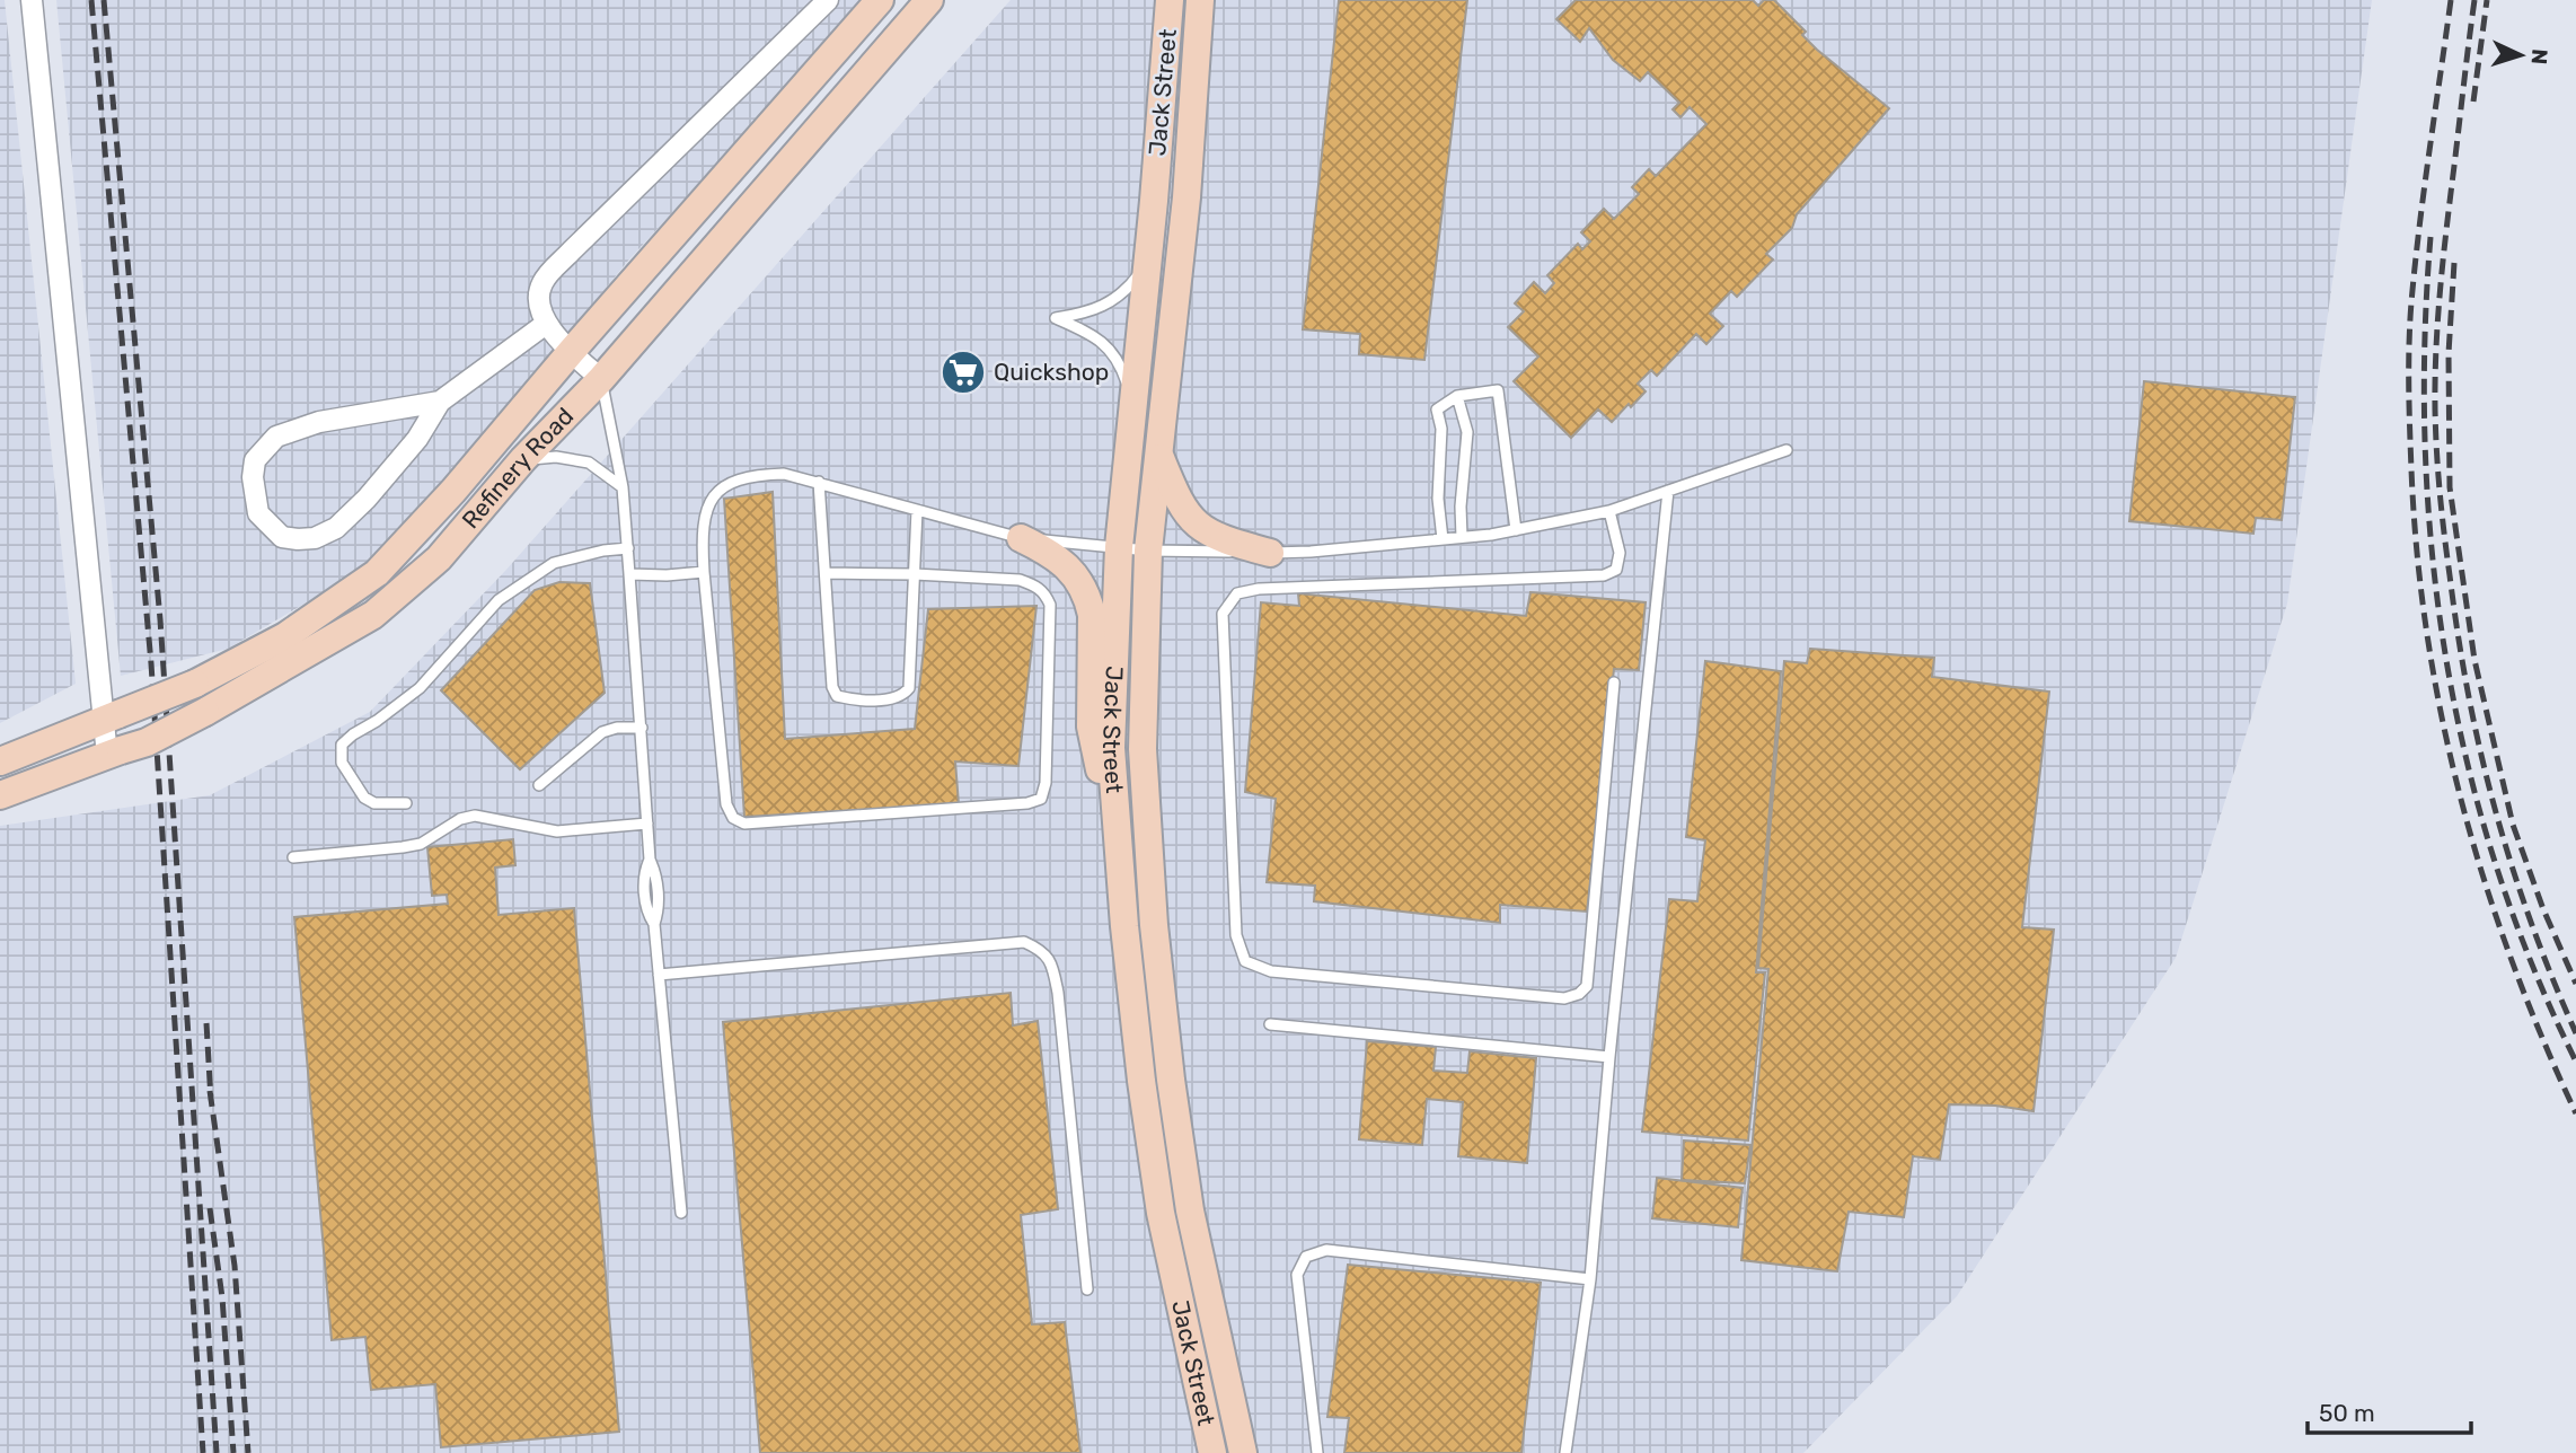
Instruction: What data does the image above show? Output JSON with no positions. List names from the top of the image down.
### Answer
{
  "streets": {
    "main road": ["Jack Street", "Refinery Road"]
  },
  "places": {
    "supermarket": ["Quickshop"]
  },
  "scale_bar": "50 m",
  "north": "right"
}
